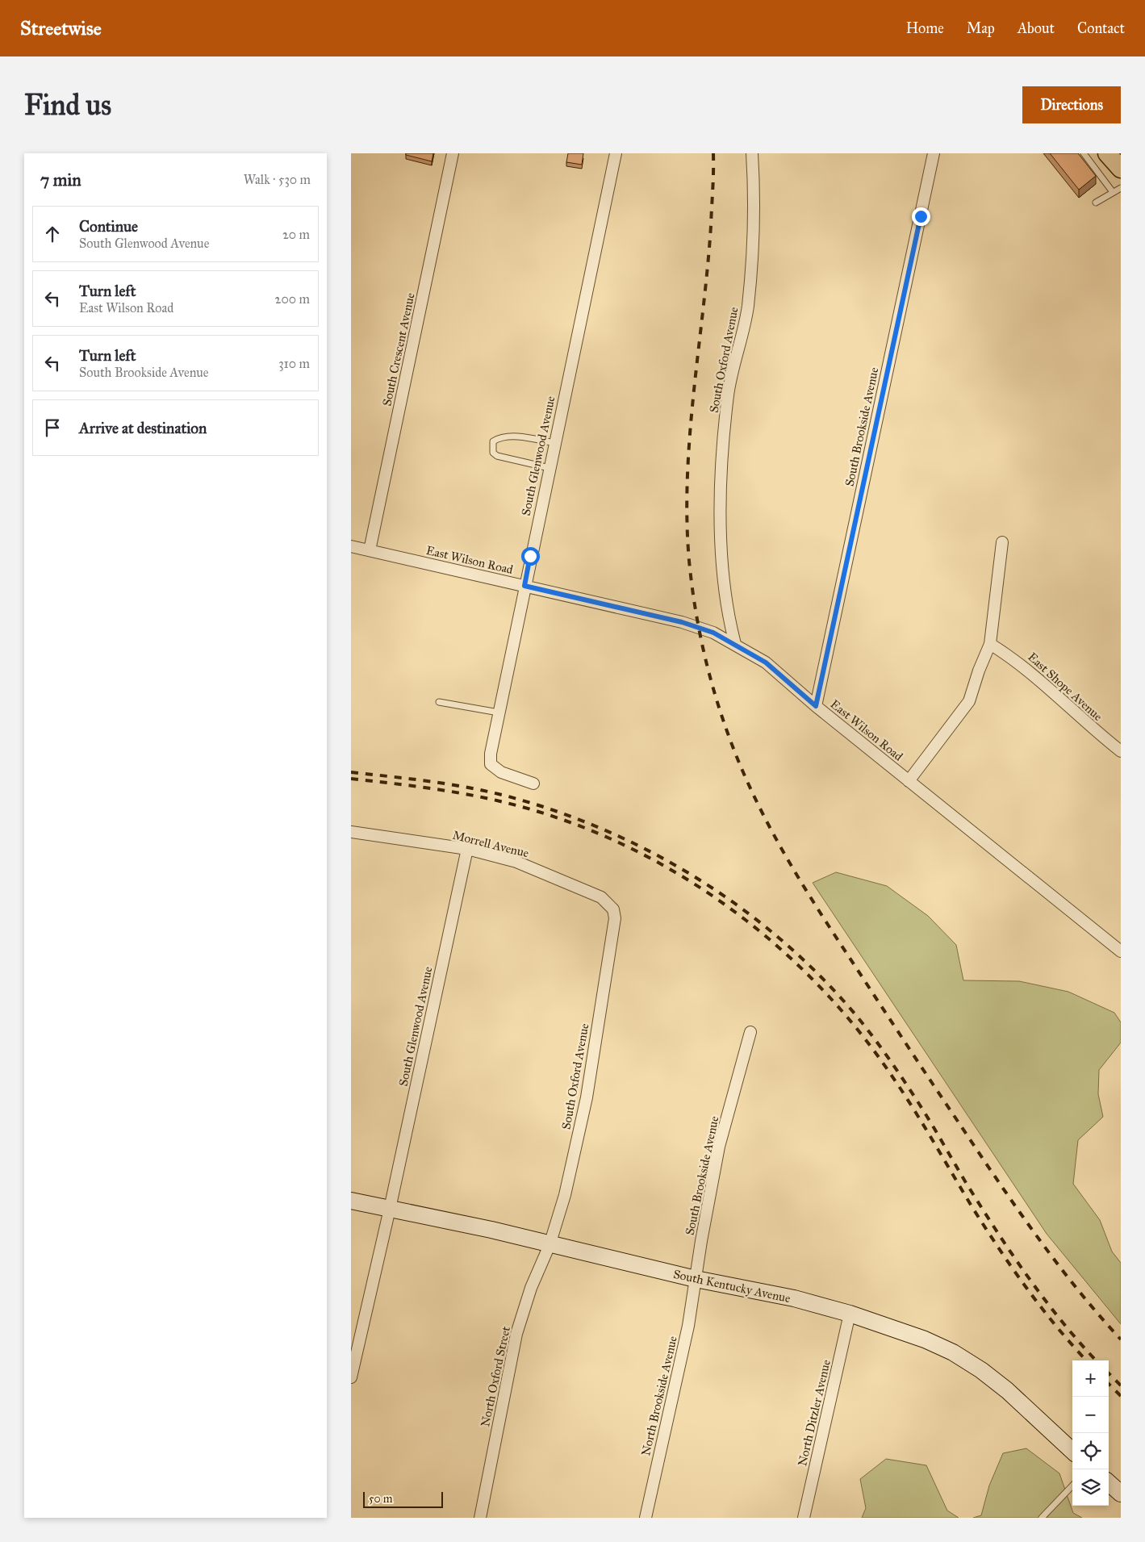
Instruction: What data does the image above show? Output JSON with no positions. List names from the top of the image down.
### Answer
{
  "streets": {
    "street": [
      "South Crescent Avenue",
      "South Oxford Avenue",
      "South Brookside Avenue",
      "South Glenwood Avenue",
      "East Wilson Road",
      "East Shope Avenue",
      "Morrell Avenue",
      "South Kentucky Avenue",
      "North Oxford Street",
      "North Brookside Avenue",
      "North Ditzler Avenue"
    ]
  },
  "crossings": [
    ["South Crescent Avenue", "East Wilson Road"],
    ["South Oxford Avenue", "East Wilson Road"],
    ["South Oxford Avenue", "Morrell Avenue"],
    ["South Oxford Avenue", "South Kentucky Avenue"],
    ["South Oxford Avenue", "North Oxford Street"],
    ["South Brookside Avenue", "East Wilson Road"],
    ["South Brookside Avenue", "South Kentucky Avenue"],
    ["South Brookside Avenue", "North Brookside Avenue"],
    ["South Glenwood Avenue", "East Wilson Road"],
    ["South Glenwood Avenue", "Morrell Avenue"],
    ["South Glenwood Avenue", "South Kentucky Avenue"],
    ["South Kentucky Avenue", "North Oxford Street"],
    ["South Kentucky Avenue", "North Brookside Avenue"],
    ["South Kentucky Avenue", "North Ditzler Avenue"]
  ],
  "scale_bar": "50 m",
  "page": {
    "header": "Streetwise",
    "nav": [
      "Home",
      "Map",
      "About",
      "Contact"
    ],
    "buttons": "Directions",
    "title": "Find us",
    "heading": ["7 min", "Walk · 530 m"],
    "list": [
      ["Continue", "South Glenwood Avenue", "20 m"],
      ["Turn left", "East Wilson Road", "200 m"],
      ["Turn left", "South Brookside Avenue", "310 m"],
      "Arrive at destination"
    ],
    "map_buttons": ["+", "−"],
    "scale": "50 m"
  }
}
